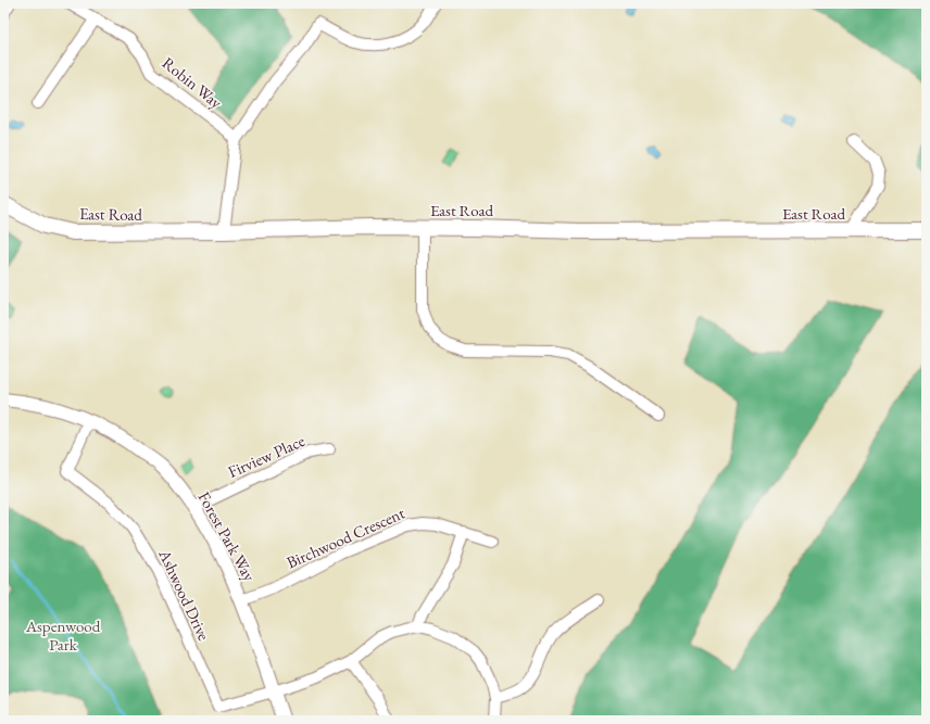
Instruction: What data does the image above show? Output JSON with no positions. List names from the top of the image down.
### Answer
{
  "streets": {
    "main road": ["East Road"],
    "street": [
      "Robin Way",
      "Firview Place",
      "Forest Park Way",
      "Birchwood Crescent",
      "Ashwood Drive"
    ]
  },
  "crossings": [
    ["Firview Place", "Forest Park Way"],
    ["Forest Park Way", "Birchwood Crescent"],
    ["Forest Park Way", "Ashwood Drive"]
  ],
  "parks": ["Aspenwood Park"]
}
